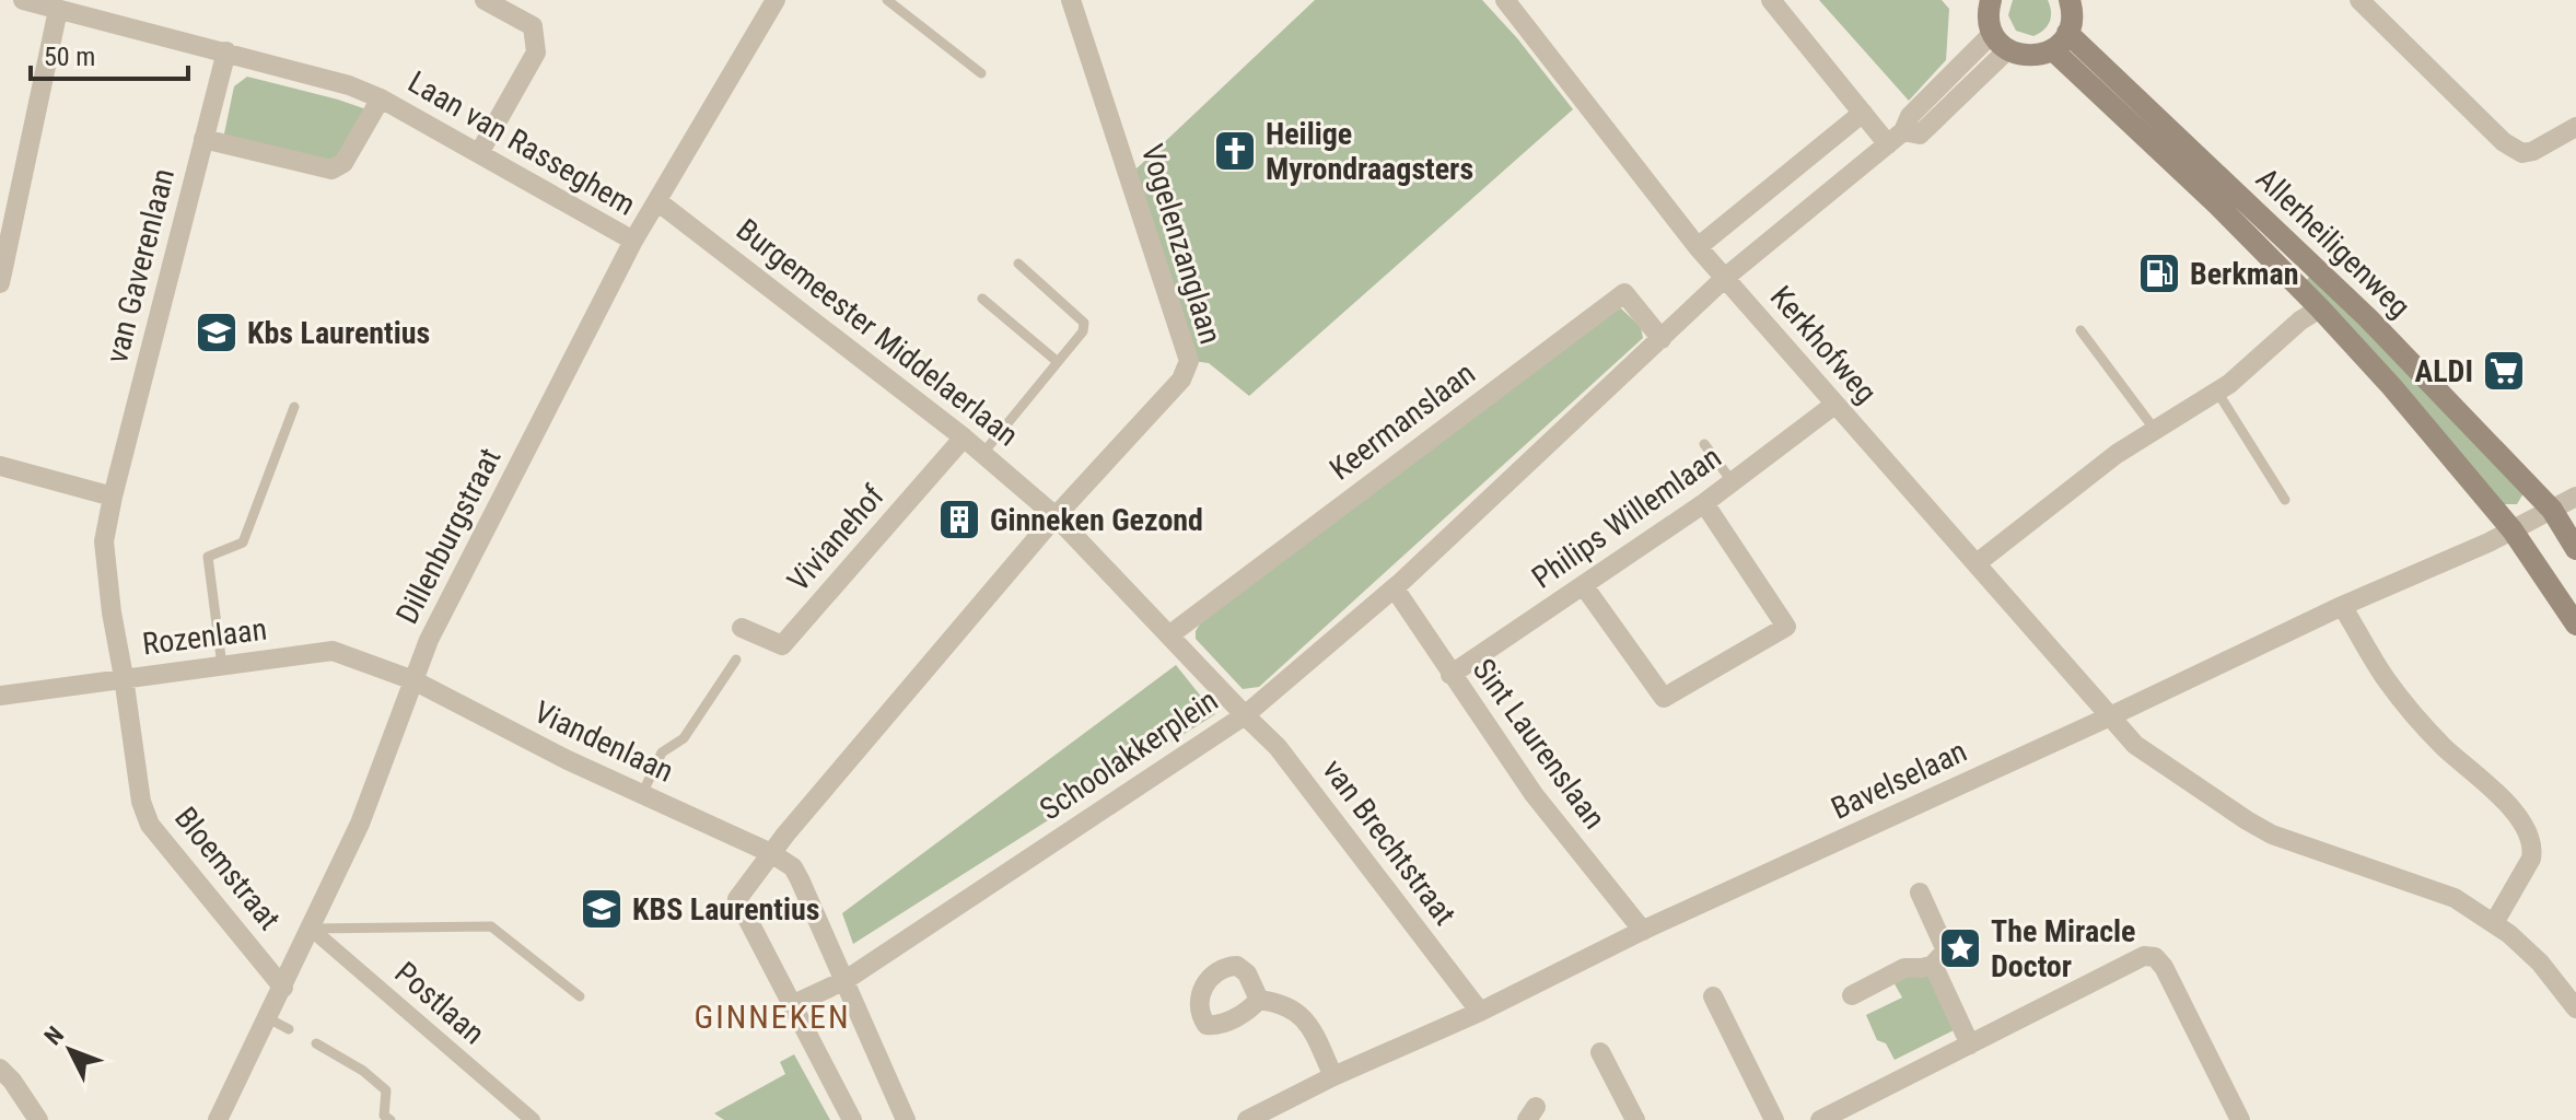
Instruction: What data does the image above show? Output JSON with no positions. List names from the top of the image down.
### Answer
{
  "streets": {
    "main road": ["Allerheiligenweg"],
    "street": [
      "Laan van Rasseghem",
      "Vogelenzanglaan",
      "van Gaverenlaan",
      "Burgemeester Middelaerlaan",
      "Kerkhofweg",
      "Keermanslaan",
      "Philips Willemlaan",
      "Dillenburgstraat",
      "Vivianehof",
      "Rozenlaan",
      "Viandenlaan",
      "Sint Laurenslaan",
      "Schoolakkerplein",
      "Bavelselaan",
      "van Brechtstraat",
      "Bloemstraat",
      "Postlaan"
    ]
  },
  "crossings": [
    ["Laan van Rasseghem", "van Gaverenlaan"],
    ["Laan van Rasseghem", "Dillenburgstraat"],
    ["Allerheiligenweg", "Kerkhofweg"],
    ["Allerheiligenweg", "Bavelselaan"],
    ["Vogelenzanglaan", "Burgemeester Middelaerlaan"],
    ["Vogelenzanglaan", "Schoolakkerplein"],
    ["van Gaverenlaan", "Rozenlaan"],
    ["van Gaverenlaan", "Bloemstraat"],
    ["Burgemeester Middelaerlaan", "Dillenburgstraat"],
    ["Burgemeester Middelaerlaan", "Vivianehof"],
    ["Burgemeester Middelaerlaan", "Schoolakkerplein"],
    ["Kerkhofweg", "Philips Willemlaan"],
    ["Kerkhofweg", "Bavelselaan"],
    ["Keermanslaan", "Schoolakkerplein"],
    ["Philips Willemlaan", "Sint Laurenslaan"],
    ["Dillenburgstraat", "Rozenlaan"],
    ["Dillenburgstraat", "Viandenlaan"],
    ["Dillenburgstraat", "Bloemstraat"],
    ["Dillenburgstraat", "Postlaan"],
    ["Rozenlaan", "Viandenlaan"],
    ["Rozenlaan", "Bloemstraat"],
    ["Viandenlaan", "Schoolakkerplein"],
    ["Sint Laurenslaan", "Bavelselaan"],
    ["Schoolakkerplein", "van Brechtstraat"],
    ["Bavelselaan", "van Brechtstraat"]
  ],
  "districts": ["GINNEKEN"],
  "places": {
    "church": ["Heilige Myrondraagsters"],
    "fuel station": ["Berkman"],
    "school or university": ["Kbs Laurentius", "KBS Laurentius"],
    "supermarket": ["ALDI"],
    "building": ["Ginneken Gezond"],
    "place": ["The Miracle Doctor"]
  },
  "scale_bar": "50 m",
  "north": "top left"
}
